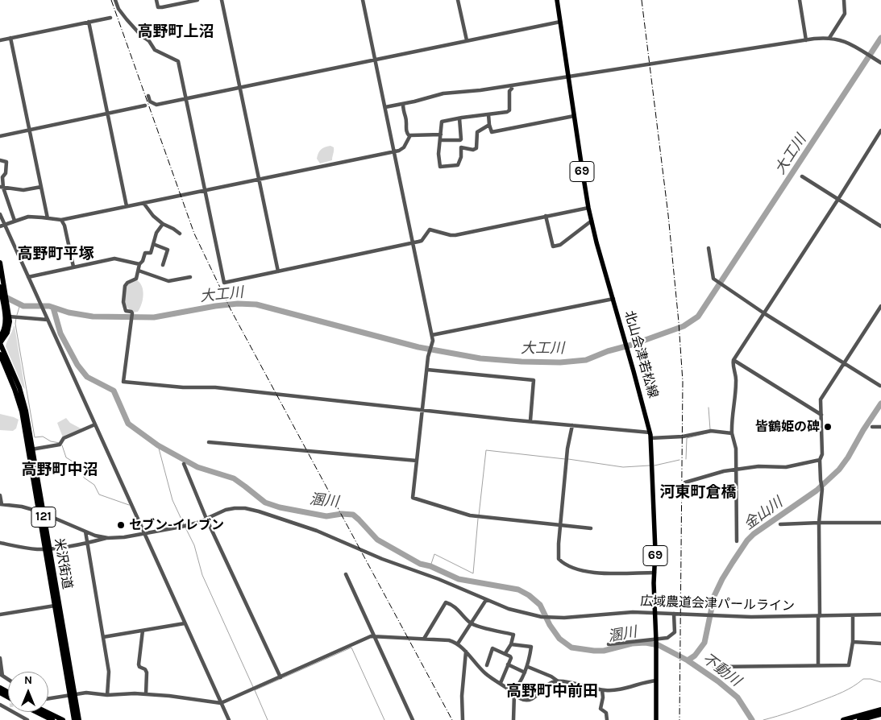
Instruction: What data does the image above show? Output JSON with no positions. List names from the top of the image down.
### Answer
{
  "streets": {
    "highway": ["121", "米沢街道"],
    "main road": ["69", "北山会津若松線"],
    "street": ["広域農道会津パールライン"]
  },
  "crossings": [
    ["北山会津若松線", "広域農道会津パールライン"]
  ],
  "districts": [
    "高野町上沼",
    "高野町平塚",
    "高野町中沼",
    "河東町倉橋",
    "高野町中前田"
  ],
  "water": [
    "大工川",
    "溷川",
    "金山川",
    "不動川"
  ],
  "places": ["皆鶴姫の碑", "セブン-イレブン"],
  "north": "top"
}
